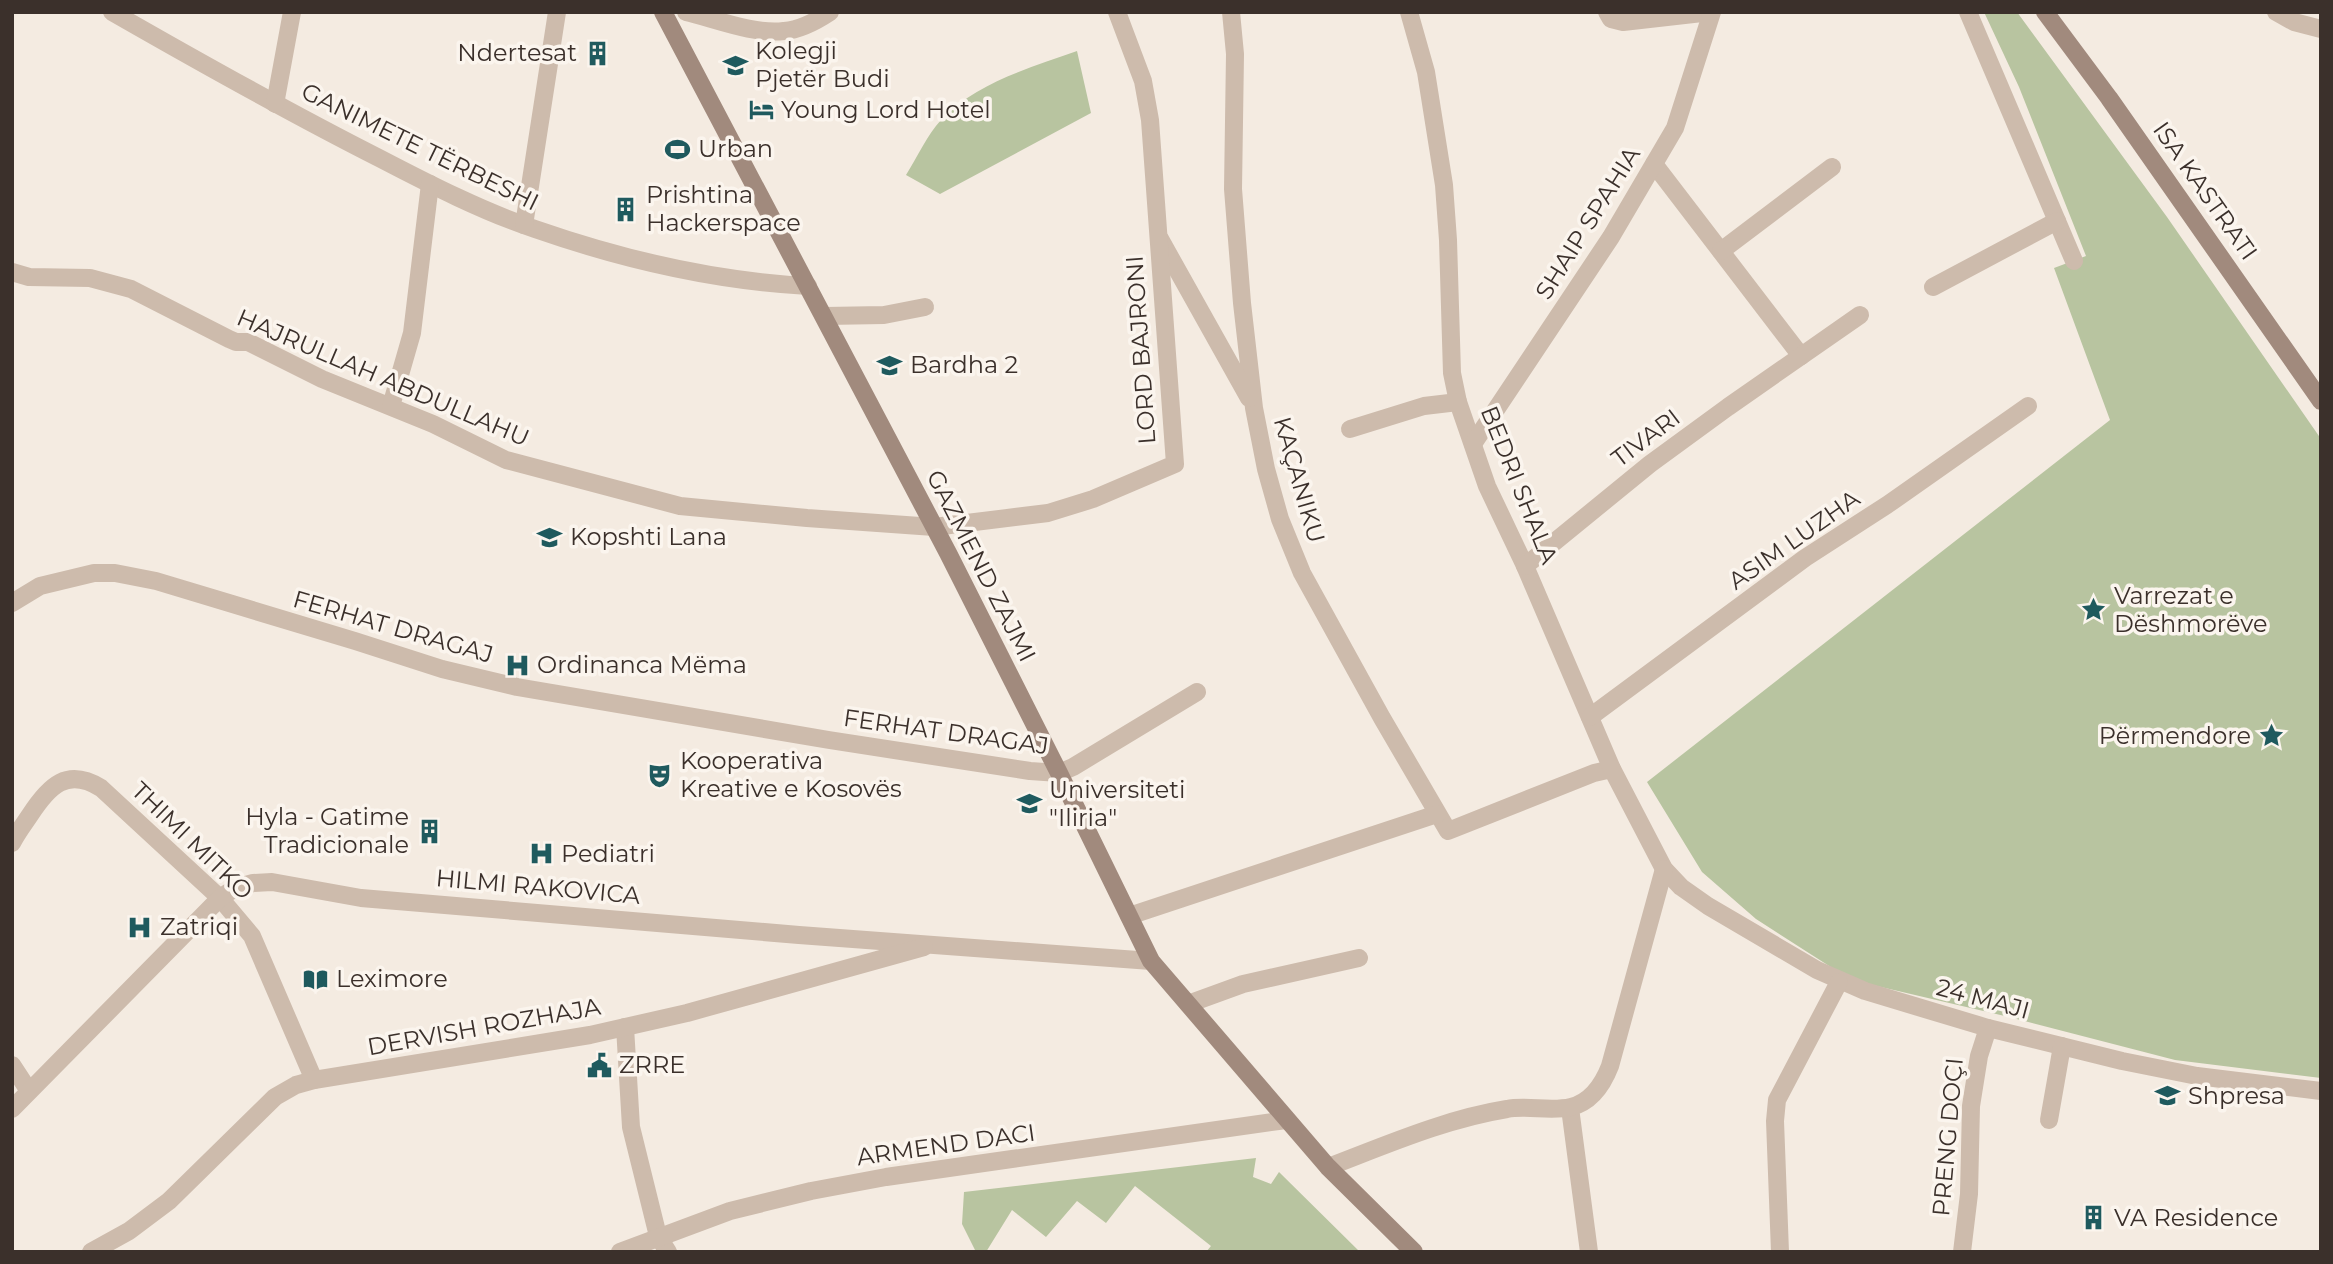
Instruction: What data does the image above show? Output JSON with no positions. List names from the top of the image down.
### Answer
{
  "streets": {
    "street": [
      "GANIMETE TËRBESHI",
      "ISA KASTRATI",
      "SHAIP SPAHIA",
      "LORD BAJRONI",
      "HAJRULLAH ABDULLAHU",
      "TIVARI",
      "KAÇANIKU",
      "BEDRI SHALA",
      "ASIM LUZHA",
      "GAZMEND ZAJMI",
      "FERHAT DRAGAJ",
      "THIMI MITKO",
      "HILMI RAKOVICA",
      "24 MAJI",
      "DERVISH ROZHAJA",
      "PRENG DOÇI",
      "ARMEND DACI"
    ]
  },
  "crossings": [
    ["GANIMETE TËRBESHI", "GAZMEND ZAJMI"],
    ["SHAIP SPAHIA", "BEDRI SHALA"],
    ["LORD BAJRONI", "HAJRULLAH ABDULLAHU"],
    ["LORD BAJRONI", "KAÇANIKU"],
    ["LORD BAJRONI", "GAZMEND ZAJMI"],
    ["HAJRULLAH ABDULLAHU", "GAZMEND ZAJMI"],
    ["TIVARI", "BEDRI SHALA"],
    ["BEDRI SHALA", "ASIM LUZHA"],
    ["BEDRI SHALA", "24 MAJI"],
    ["GAZMEND ZAJMI", "FERHAT DRAGAJ"],
    ["GAZMEND ZAJMI", "HILMI RAKOVICA"],
    ["GAZMEND ZAJMI", "ARMEND DACI"],
    ["THIMI MITKO", "HILMI RAKOVICA"],
    ["THIMI MITKO", "DERVISH ROZHAJA"],
    ["HILMI RAKOVICA", "DERVISH ROZHAJA"],
    ["24 MAJI", "PRENG DOÇI"]
  ],
  "places": {
    "building": [
      "Ndertesat",
      "Prishtina Hackerspace",
      "Hyla - Gatime Tradicionale",
      "VA Residence"
    ],
    "school or university": [
      "Kolegji Pjetër Budi",
      "Bardha 2",
      "Kopshti Lana",
      "Universiteti \"Iliria\"",
      "Shpresa"
    ],
    "hotel": ["Young Lord Hotel"],
    "sports": ["Urban"],
    "place": ["Varrezat e Dëshmorëve", "Përmendore"],
    "hospital": ["Ordinanca Mëma", "Pediatri", "Zatriqi"],
    "theatre": ["Kooperativa Kreative e Kosovës"],
    "library": ["Leximore"],
    "public building": ["ZRRE"]
  }
}
